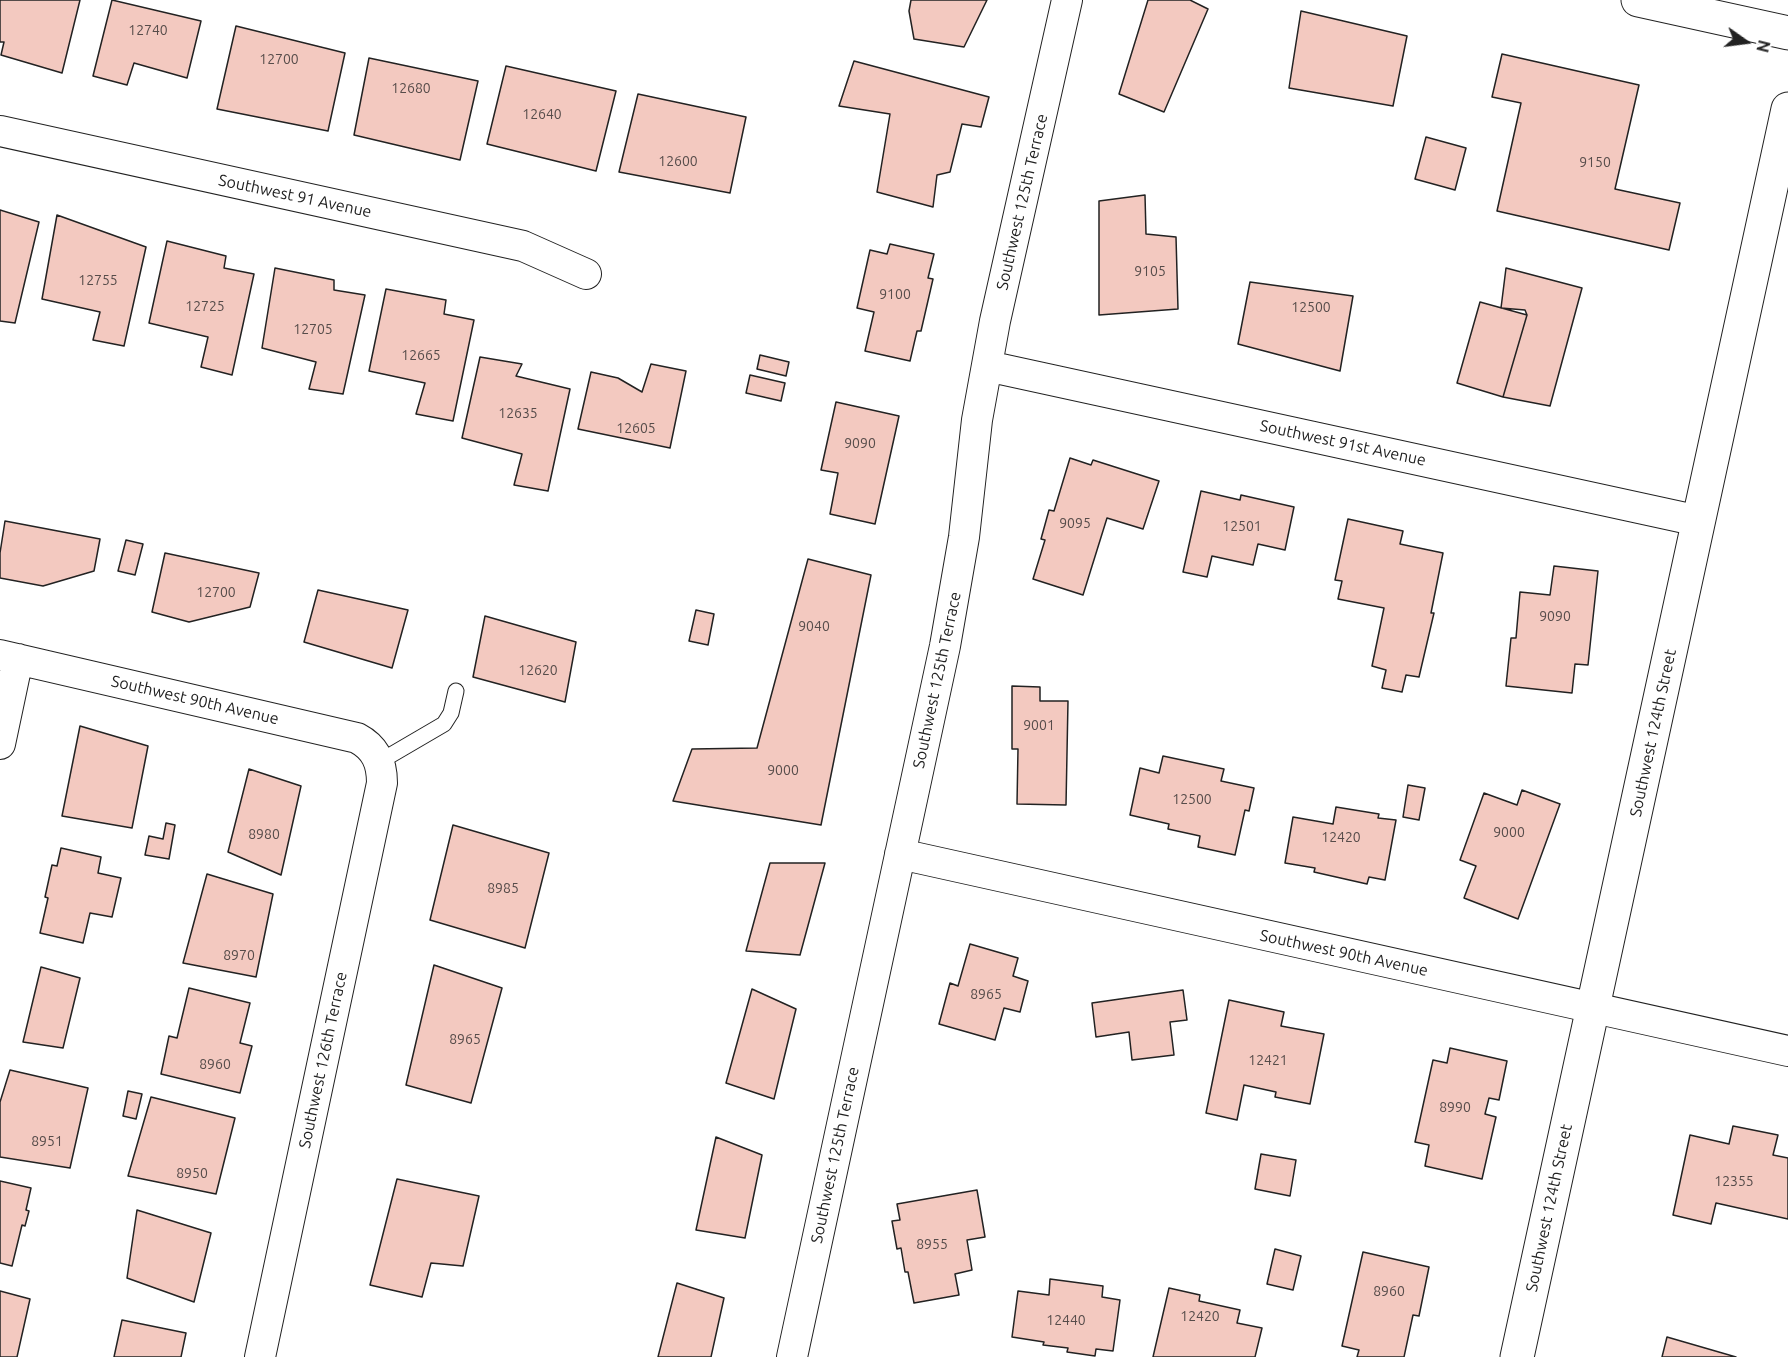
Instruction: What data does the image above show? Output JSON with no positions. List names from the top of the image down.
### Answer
{
  "streets": {
    "street": [
      "Southwest 91 Avenue",
      "Southwest 125th Terrace",
      "Southwest 91st Avenue",
      "Southwest 90th Avenue",
      "Southwest 124th Street",
      "Southwest 126th Terrace"
    ]
  },
  "crossings": [
    ["Southwest 125th Terrace", "Southwest 91st Avenue"],
    ["Southwest 125th Terrace", "Southwest 90th Avenue"],
    ["Southwest 91st Avenue", "Southwest 124th Street"],
    ["Southwest 90th Avenue", "Southwest 124th Street"],
    ["Southwest 90th Avenue", "Southwest 126th Terrace"]
  ],
  "house_numbers": [
    "12740",
    "12700",
    "12680",
    "12640",
    "12600",
    "9150",
    "9105",
    "12755",
    "9100",
    "12725",
    "12500",
    "12705",
    "12665",
    "12635",
    "12605",
    "9090",
    "9095",
    "12501",
    "12700",
    "9090",
    "9040",
    "12620",
    "9001",
    "9000",
    "12500",
    "9000",
    "8980",
    "12420",
    "8985",
    "8970",
    "8965",
    "8965",
    "12421",
    "8960",
    "8990",
    "8951",
    "8950",
    "12355",
    "8955",
    "8960",
    "12420",
    "12440"
  ],
  "north": "right"
}
